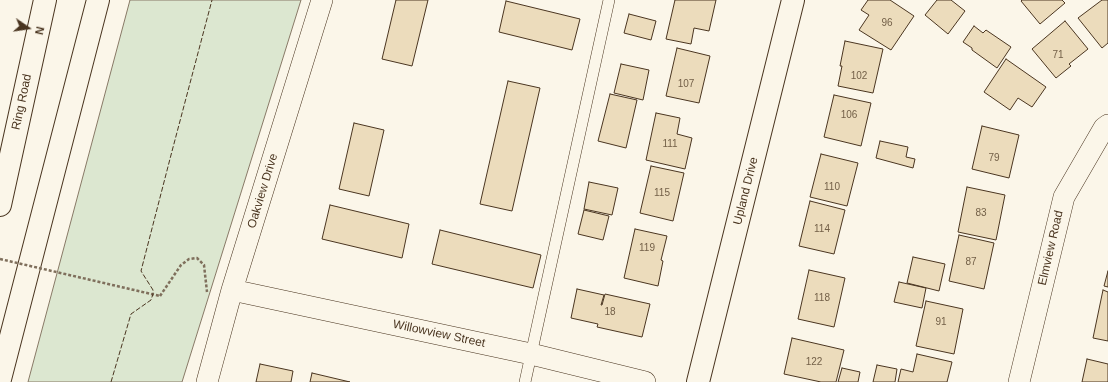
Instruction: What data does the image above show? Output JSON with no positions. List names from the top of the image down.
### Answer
{
  "streets": {
    "main road": ["Ring Road", "Upland Drive"],
    "street": ["Oakview Drive", "Elmview Road", "Willowview Street"]
  },
  "crossings": [
    ["Oakview Drive", "Willowview Street"]
  ],
  "house_numbers": [
    "96",
    "71",
    "102",
    "107",
    "106",
    "111",
    "79",
    "110",
    "115",
    "83",
    "114",
    "119",
    "87",
    "118",
    "18",
    "91",
    "122"
  ],
  "north": "right"
}
